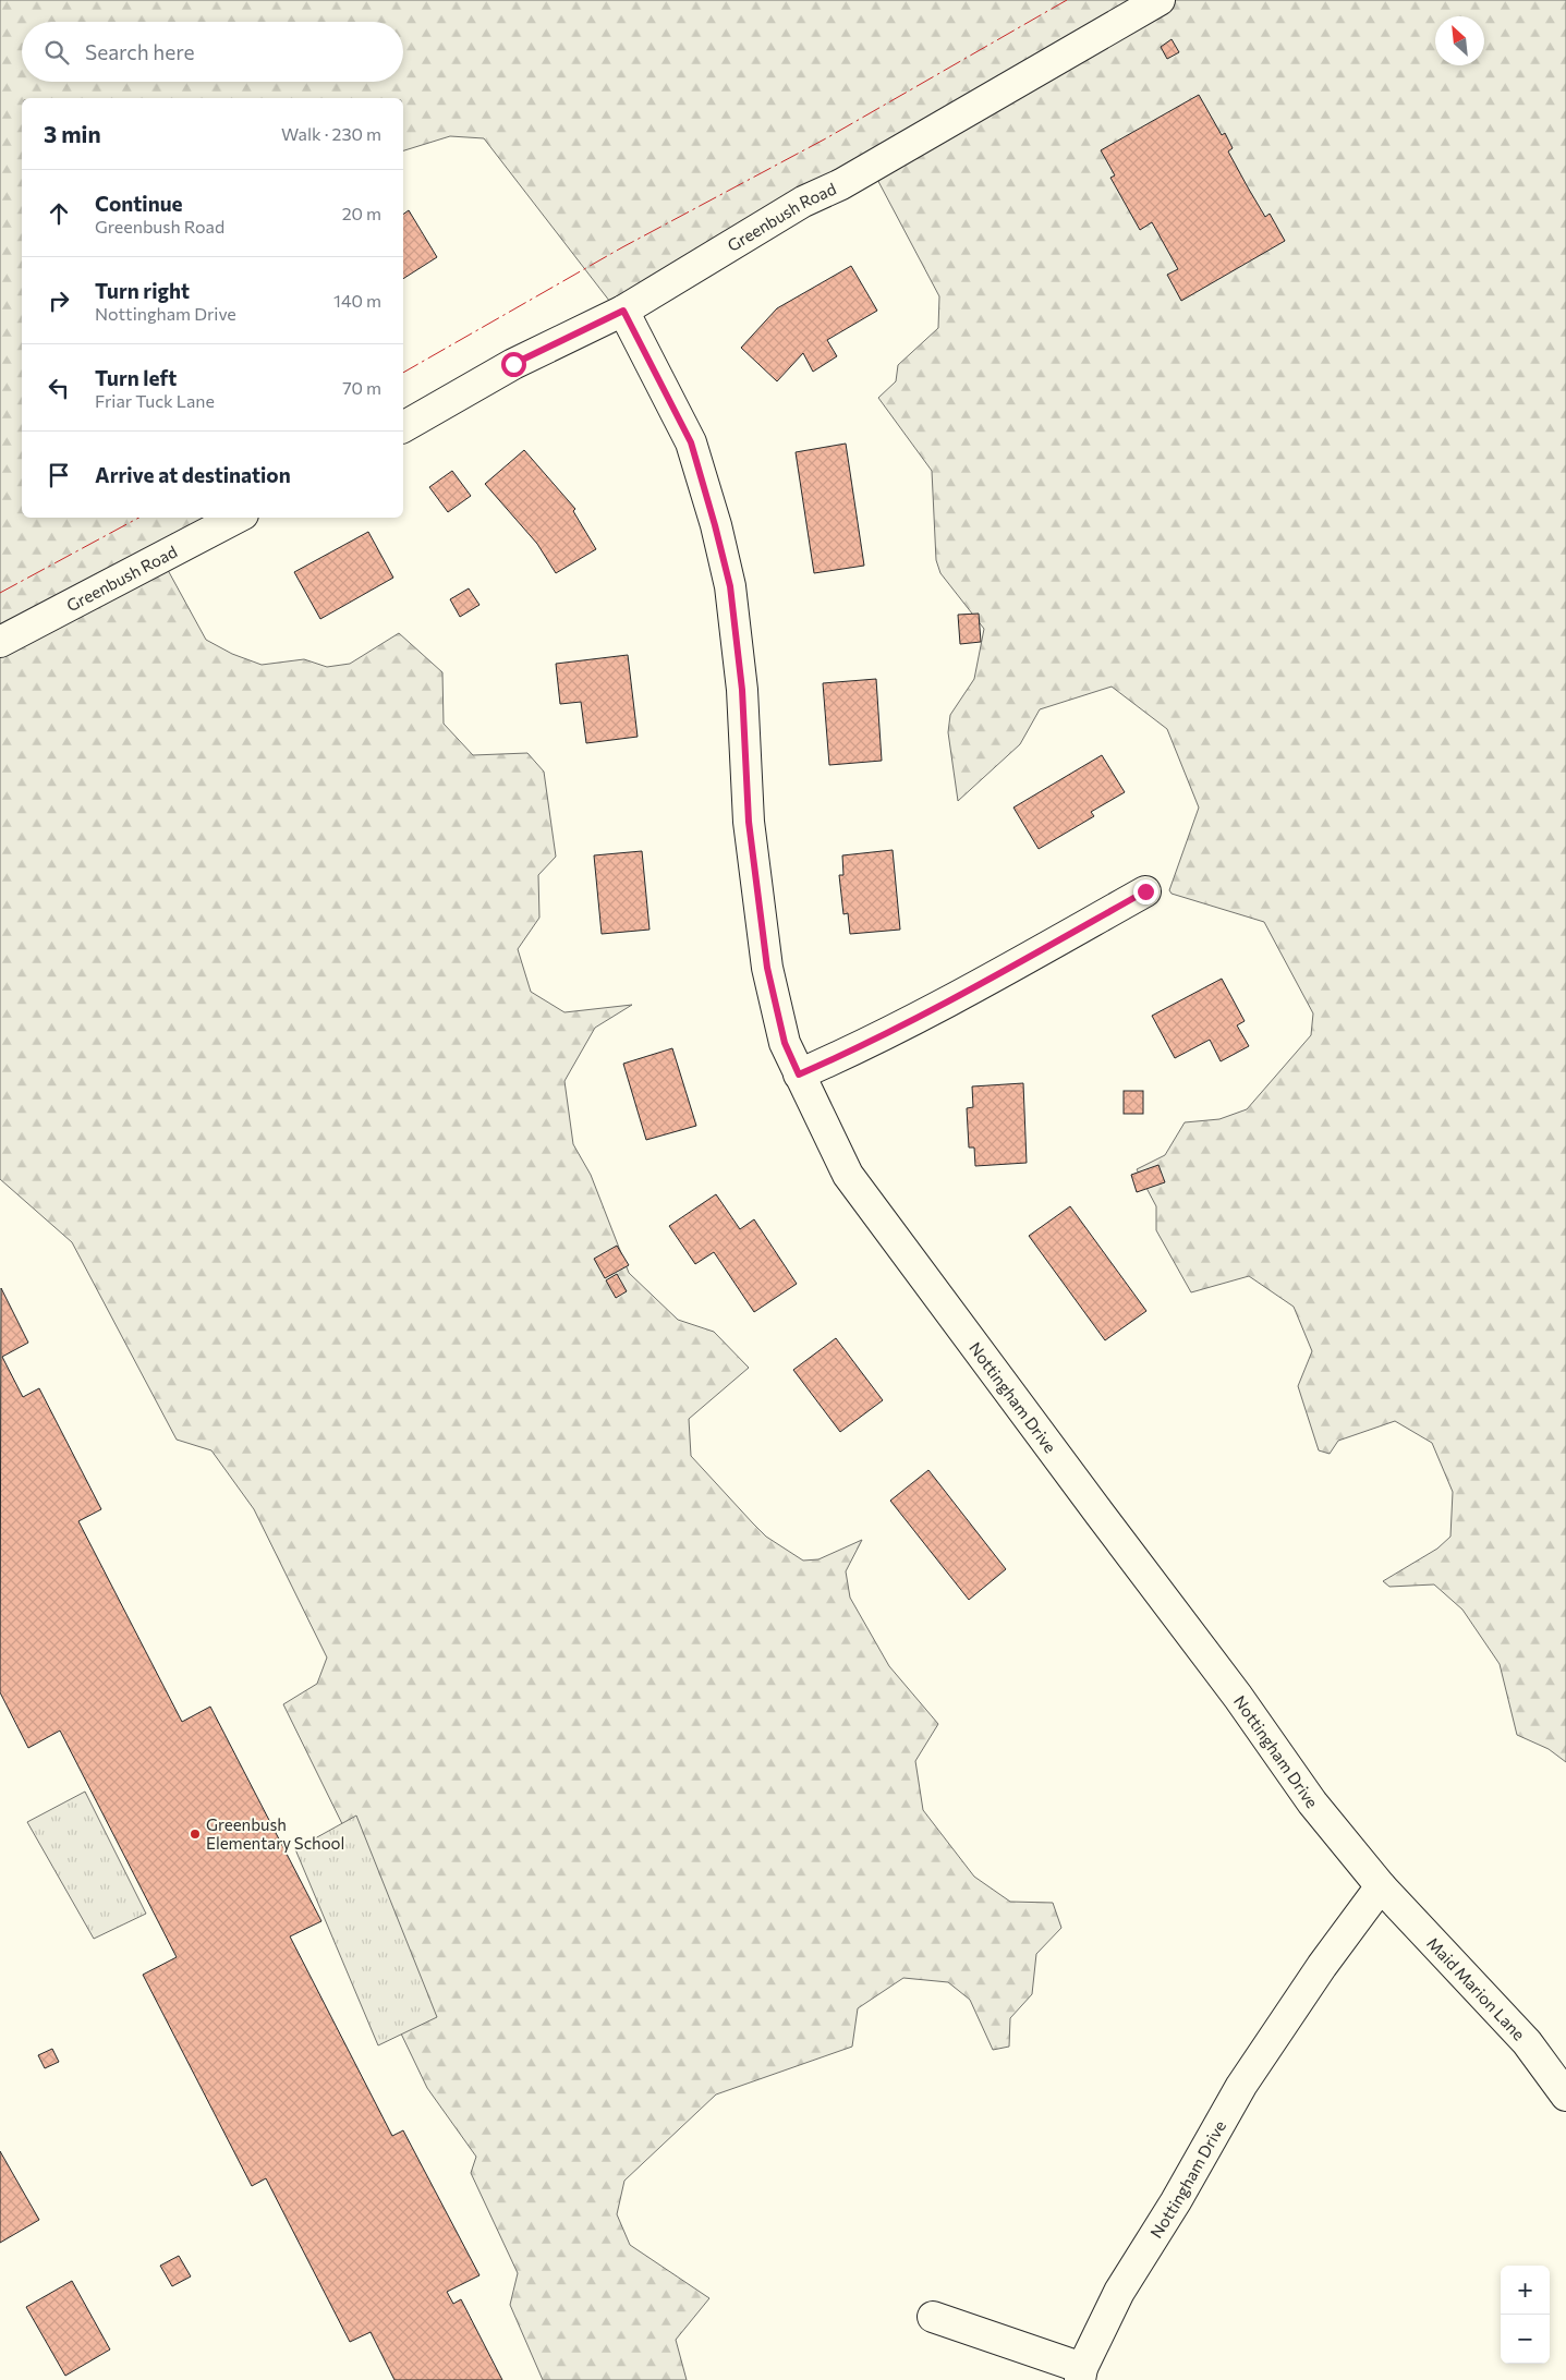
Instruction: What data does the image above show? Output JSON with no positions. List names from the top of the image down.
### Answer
{
  "streets": {
    "street": ["Greenbush Road", "Nottingham Drive", "Maid Marion Lane"]
  },
  "crossings": [
    ["Greenbush Road", "Nottingham Drive"],
    ["Nottingham Drive", "Maid Marion Lane"]
  ],
  "places": ["Greenbush Elementary School"],
  "north": "top left",
  "page": {
    "search": "Search here",
    "heading": ["3 min", "Walk · 230 m"],
    "list": [
      ["Continue", "Greenbush Road", "20 m"],
      ["Turn right", "Nottingham Drive", "140 m"],
      ["Turn left", "Friar Tuck Lane", "70 m"],
      "Arrive at destination"
    ],
    "map_buttons": ["+", "−"]
  }
}
